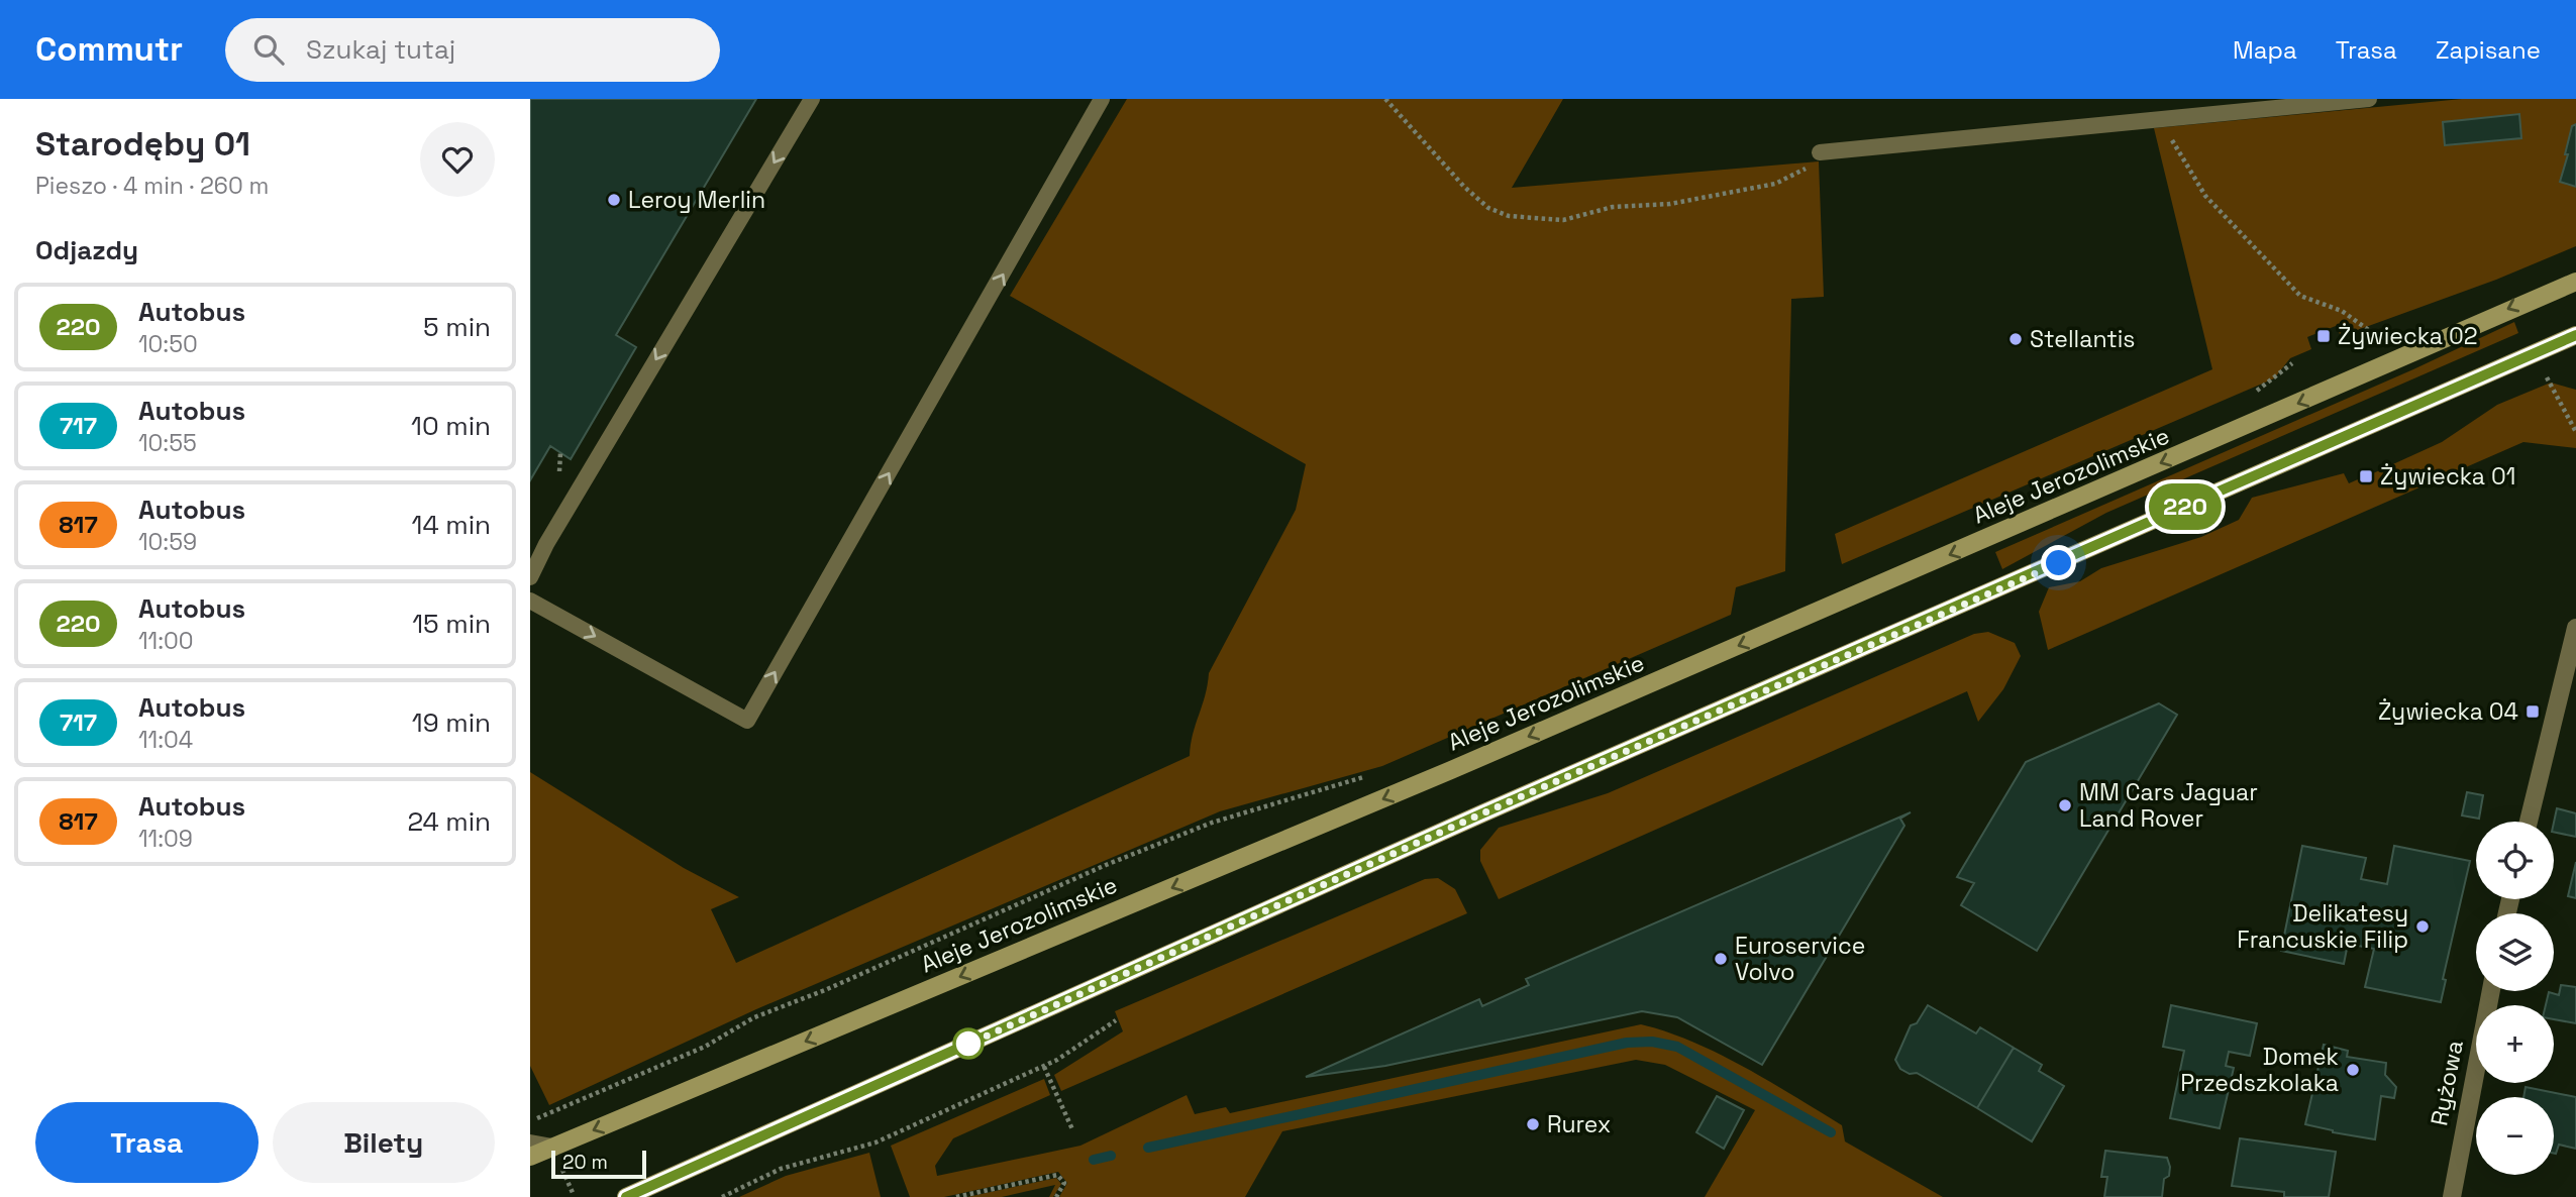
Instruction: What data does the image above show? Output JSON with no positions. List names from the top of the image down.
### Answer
{
  "streets": {
    "main road": ["Aleje Jerozolimskie"],
    "street": ["Ryżowa"]
  },
  "places": {
    "other": [
      "Leroy Merlin",
      "Stellantis",
      "MM Cars Jaguar Land Rover",
      "Delikatesy Francuskie Filip",
      "Euroservice Volvo",
      "Domek Przedszkolaka",
      "Rurex"
    ],
    "transit": ["Żywiecka 02", "Żywiecka 01", "Żywiecka 04"]
  },
  "lines": ["bus line 220"],
  "scale_bar": "20 m",
  "page": {
    "header": "Commutr",
    "search": "Szukaj tutaj",
    "nav": ["Mapa", "Trasa", "Zapisane"],
    "heading": [
      ["Starodęby 01", "Pieszo · 4 min · 260 m"],
      "Odjazdy"
    ],
    "on_map": "220",
    "list": [
      {
        "mark": "220",
        "name": "Autobus",
        "note": "10:50",
        "value": "5 min"
      },
      {
        "mark": "717",
        "name": "Autobus",
        "note": "10:55",
        "value": "10 min"
      },
      {
        "mark": "817",
        "name": "Autobus",
        "note": "10:59",
        "value": "14 min"
      },
      {
        "mark": "220",
        "name": "Autobus",
        "note": "11:00",
        "value": "15 min"
      },
      {
        "mark": "717",
        "name": "Autobus",
        "note": "11:04",
        "value": "19 min"
      },
      {
        "mark": "817",
        "name": "Autobus",
        "note": "11:09",
        "value": "24 min"
      }
    ],
    "map_buttons": ["+", "−"],
    "buttons": ["Trasa", "Bilety"],
    "scale": "20 m"
  }
}
